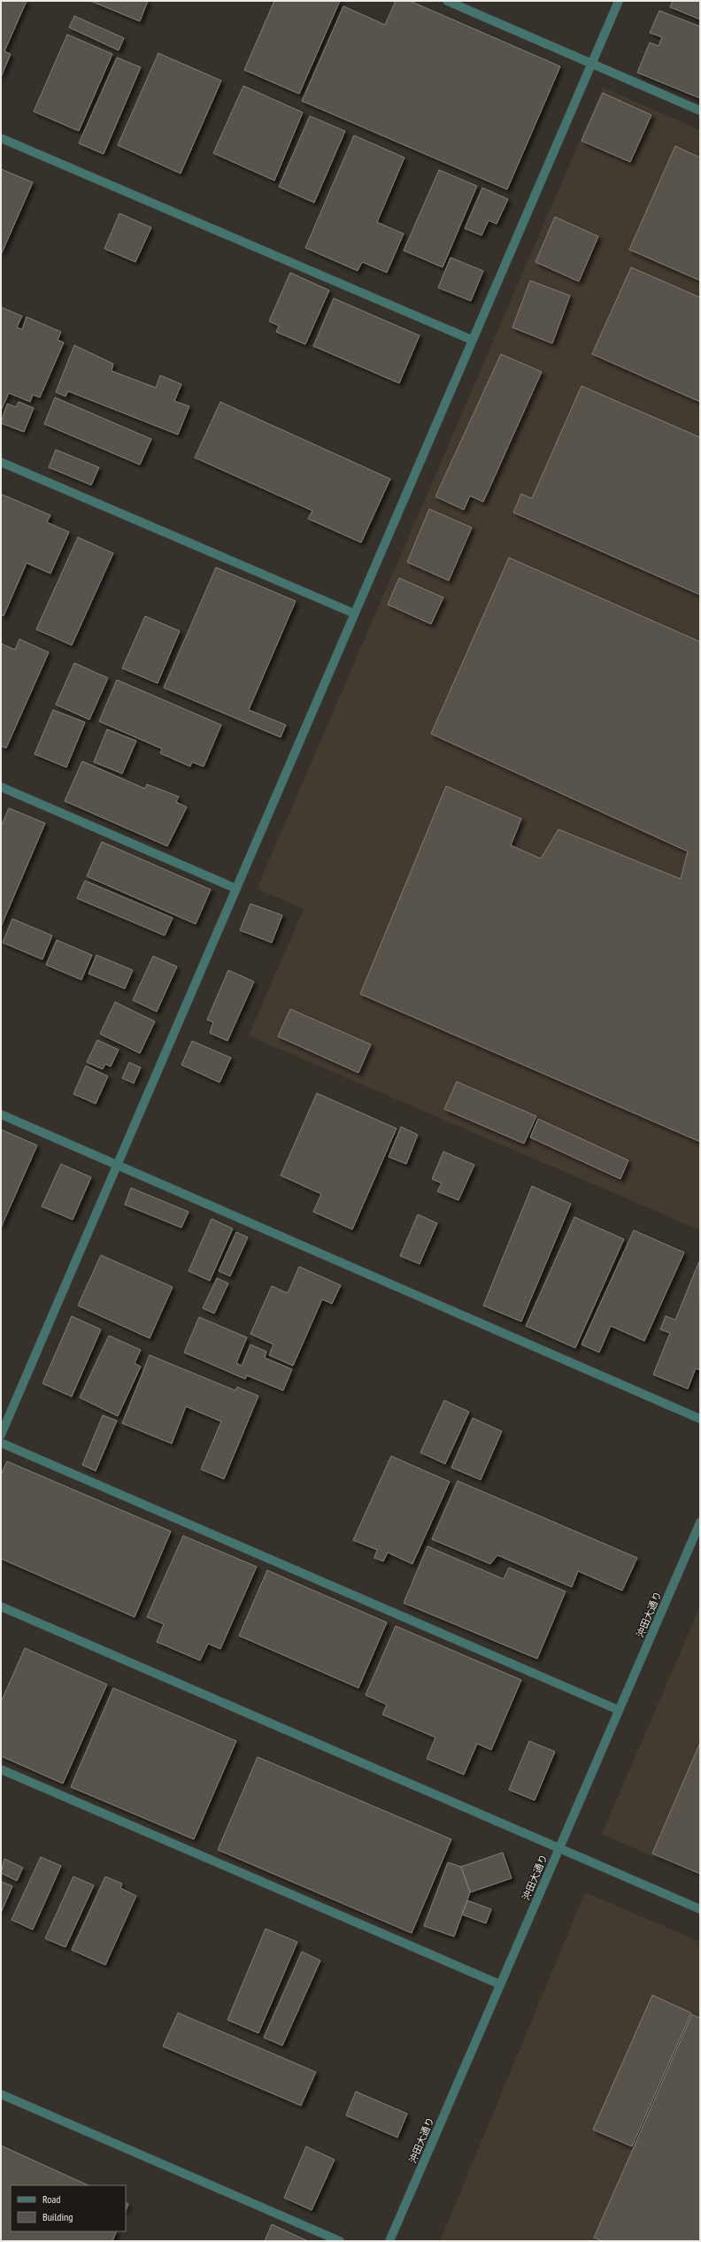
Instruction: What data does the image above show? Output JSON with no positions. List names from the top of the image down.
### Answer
{
  "streets": {
    "street": ["沖田大通り"]
  },
  "legend": ["Road", "Building"]
}
